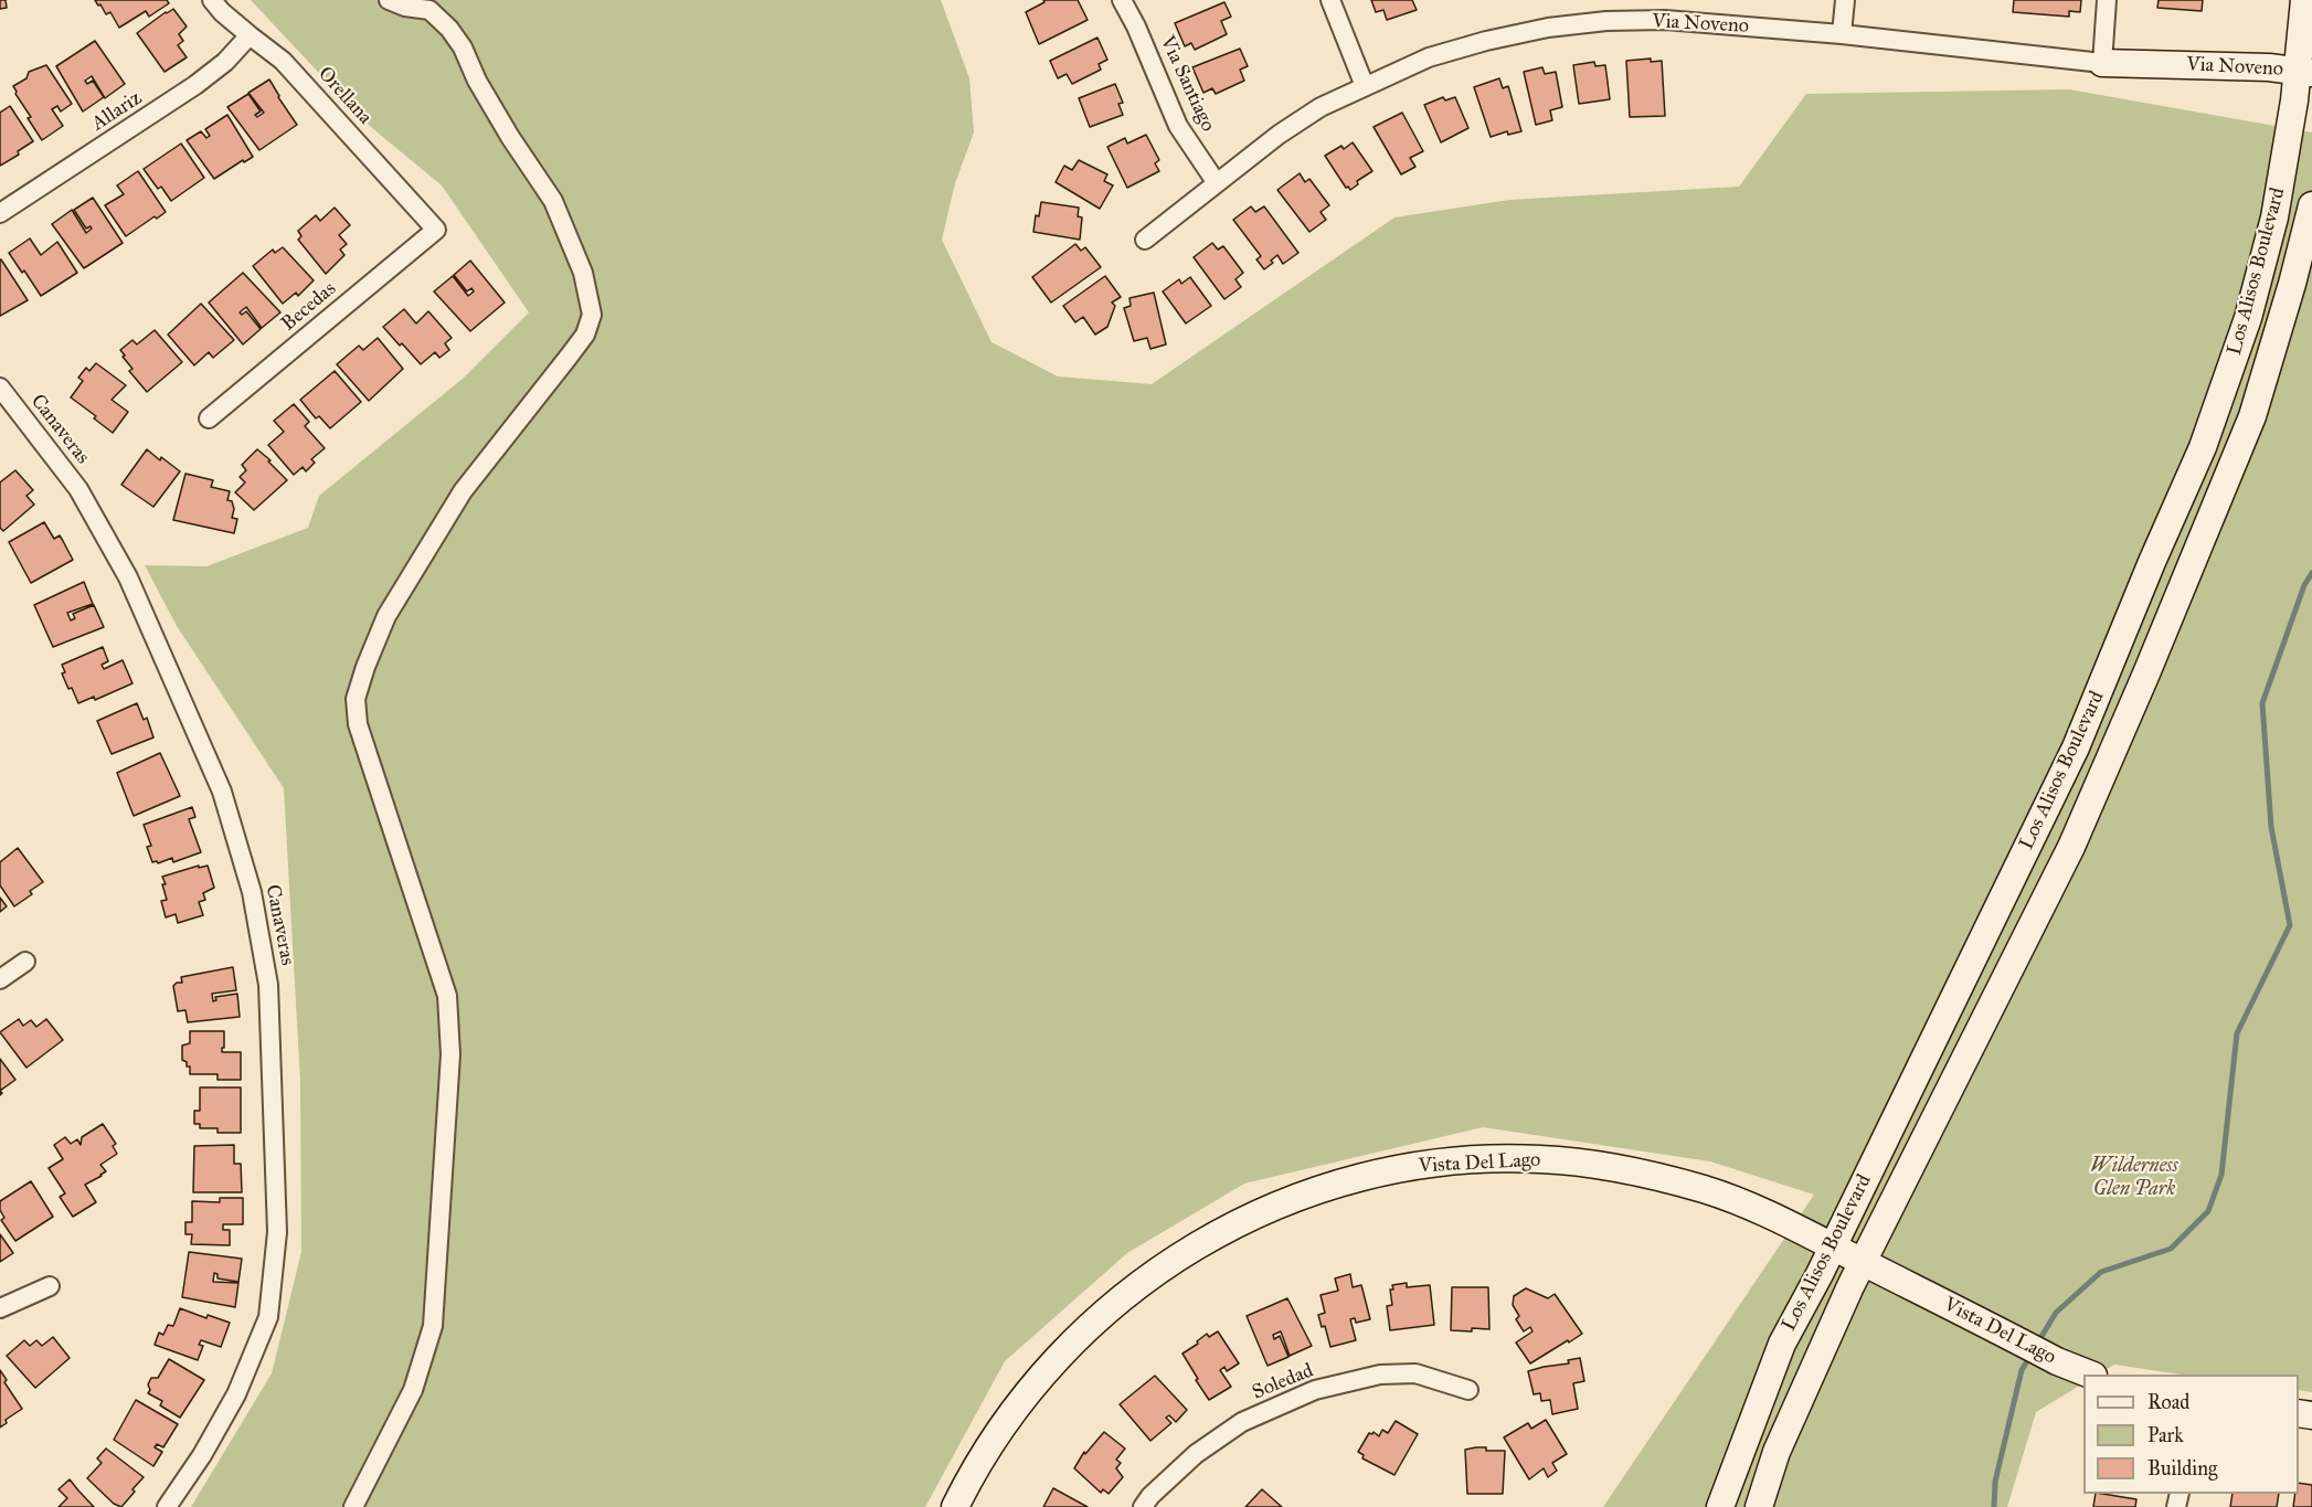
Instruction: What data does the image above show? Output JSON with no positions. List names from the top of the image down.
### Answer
{
  "streets": {
    "main road": ["Via Noveno", "Los Alisos Boulevard", "Vista Del Lago"],
    "street": [
      "Via Santiago",
      "Orellana",
      "Allariz",
      "Becedas",
      "Canaveras",
      "Soledad"
    ]
  },
  "crossings": [
    ["Via Noveno", "Via Santiago"],
    ["Via Noveno", "Los Alisos Boulevard"],
    ["Orellana", "Allariz"],
    ["Orellana", "Becedas"],
    ["Los Alisos Boulevard", "Vista Del Lago"]
  ],
  "parks": ["Wilderness Glen Park"],
  "legend": ["Road", "Park", "Building"]
}
